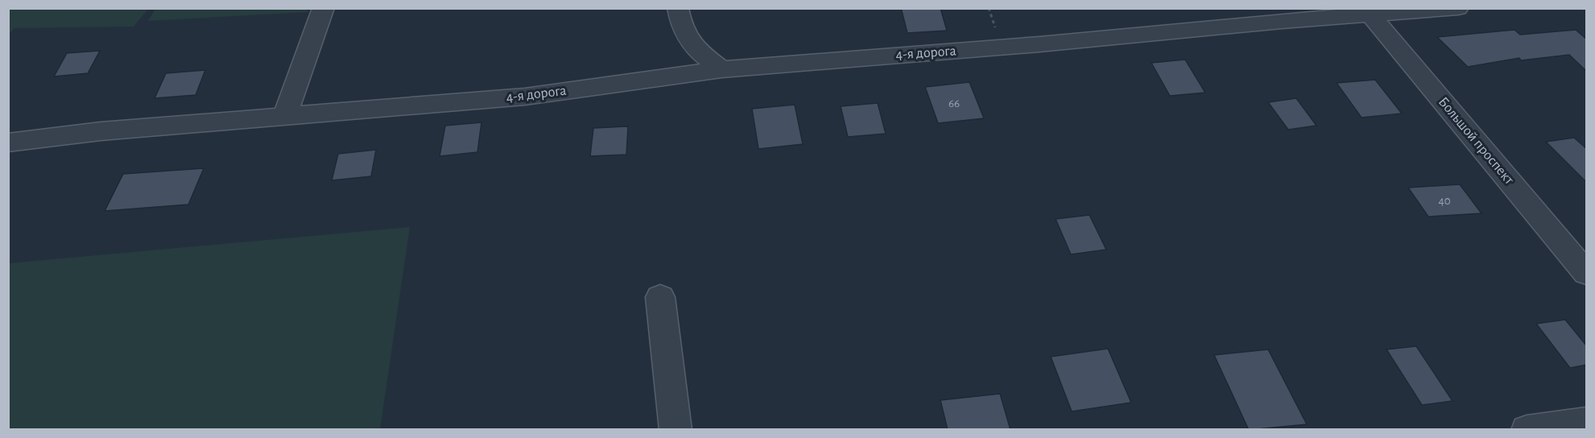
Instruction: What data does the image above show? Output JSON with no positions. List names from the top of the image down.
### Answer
{
  "streets": {
    "street": ["4-я дорога", "Большой проспект"]
  },
  "crossings": [
    ["4-я дорога", "Большой проспект"]
  ],
  "house_numbers": ["66", "40"]
}
